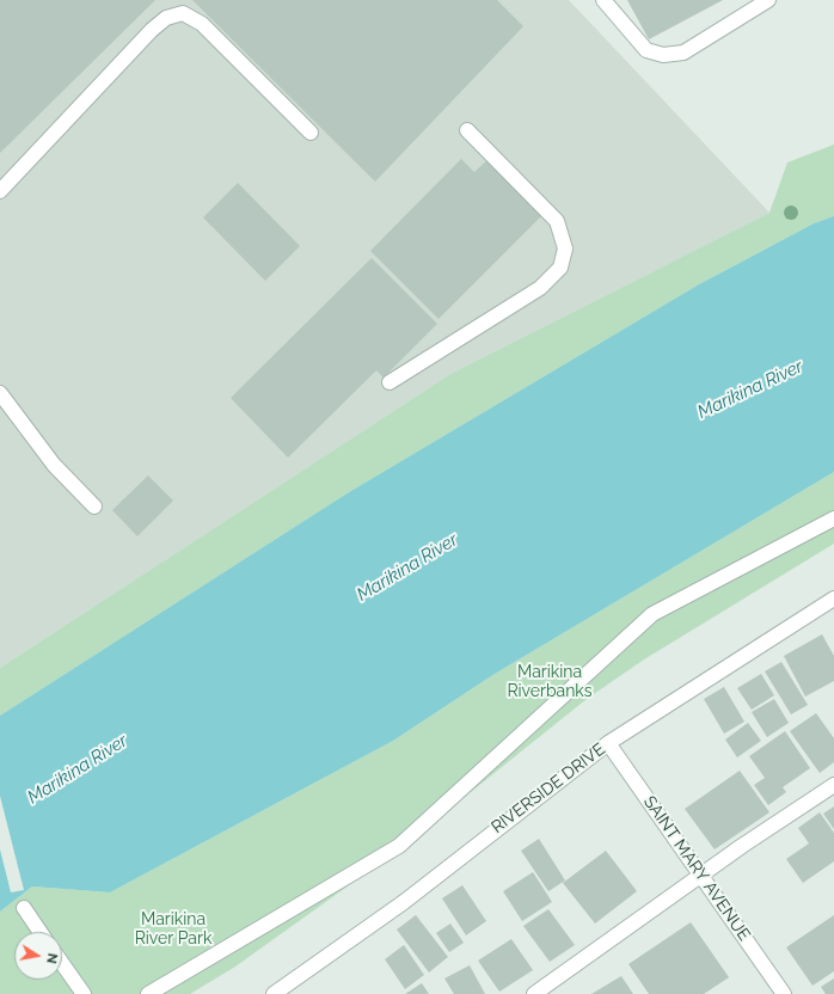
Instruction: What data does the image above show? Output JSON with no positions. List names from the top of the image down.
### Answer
{
  "streets": {
    "street": ["RIVERSIDE DRIVE", "SAINT MARY AVENUE"]
  },
  "crossings": [
    ["RIVERSIDE DRIVE", "SAINT MARY AVENUE"]
  ],
  "water": ["Marikina River"],
  "parks": ["Marikina Riverbanks", "Marikina River Park"],
  "north": "right"
}
